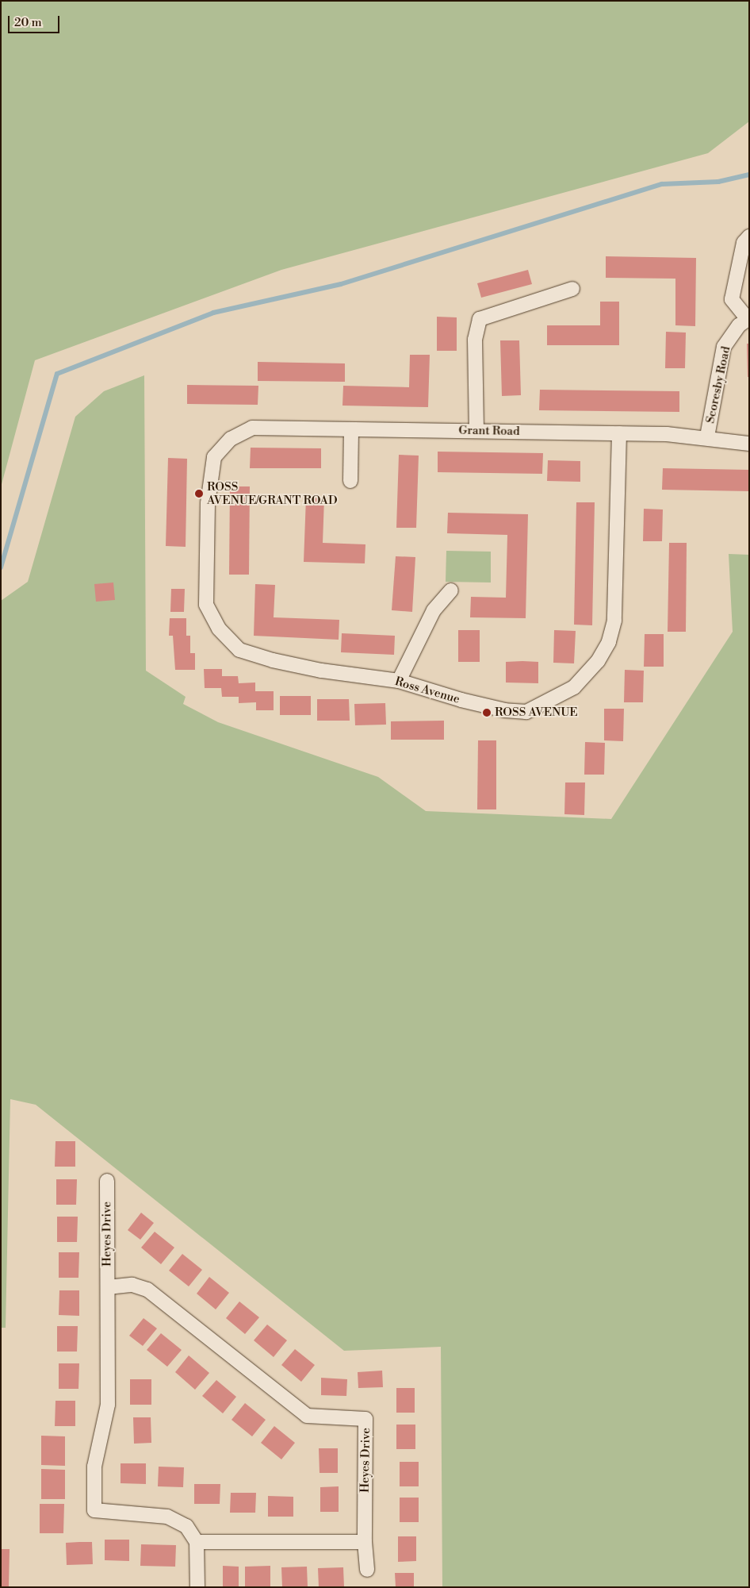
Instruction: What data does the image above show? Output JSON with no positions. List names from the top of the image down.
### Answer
{
  "streets": {
    "street": [
      "Scoresby Road",
      "Grant Road",
      "Ross Avenue",
      "Heyes Drive"
    ]
  },
  "crossings": [
    ["Scoresby Road", "Grant Road"],
    ["Grant Road", "Ross Avenue"]
  ],
  "places": ["ROSS AVENUE/GRANT ROAD", "ROSS AVENUE"],
  "scale_bar": "20 m"
}
